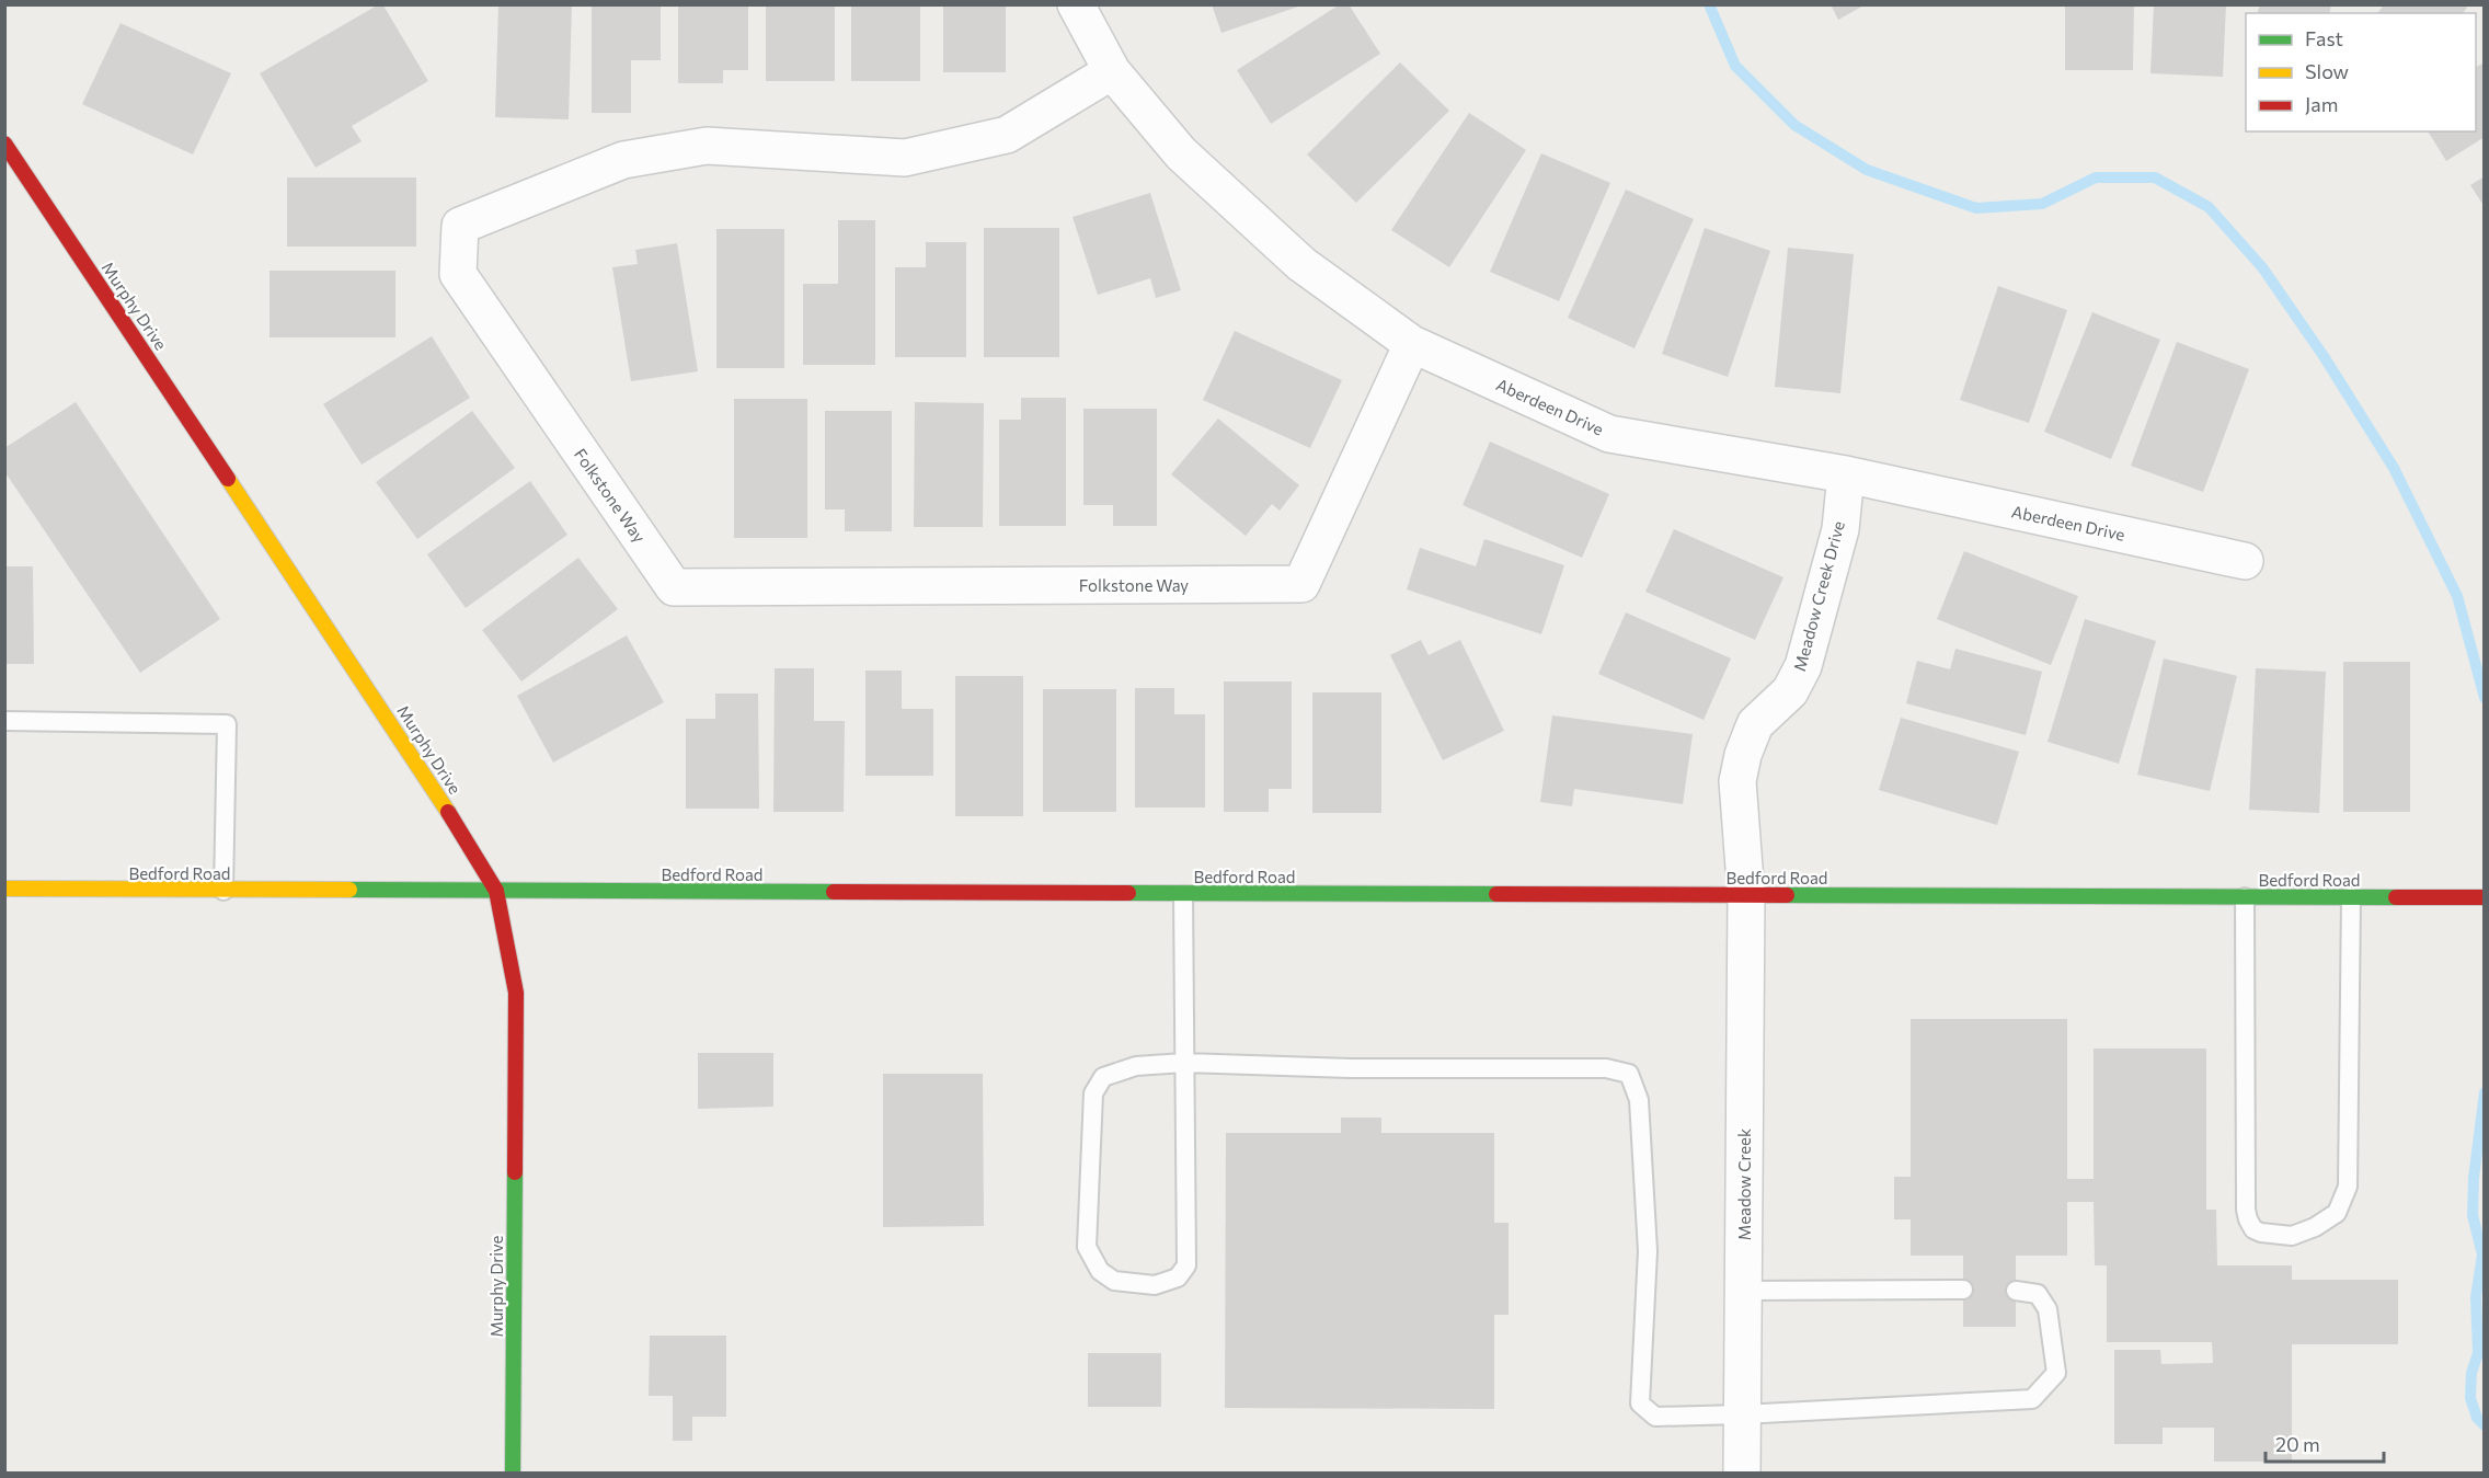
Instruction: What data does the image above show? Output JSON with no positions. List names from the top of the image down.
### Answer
{
  "streets": {
    "main road": ["Murphy Drive", "Bedford Road"],
    "street": [
      "Aberdeen Drive",
      "Folkstone Way",
      "Meadow Creek Drive",
      "Meadow Creek"
    ]
  },
  "crossings": [
    ["Murphy Drive", "Bedford Road"],
    ["Aberdeen Drive", "Folkstone Way"],
    ["Aberdeen Drive", "Meadow Creek Drive"],
    ["Meadow Creek Drive", "Bedford Road"],
    ["Meadow Creek Drive", "Meadow Creek"],
    ["Bedford Road", "Meadow Creek"]
  ],
  "legend": ["Fast", "Slow", "Jam"],
  "scale_bar": "20 m"
}
